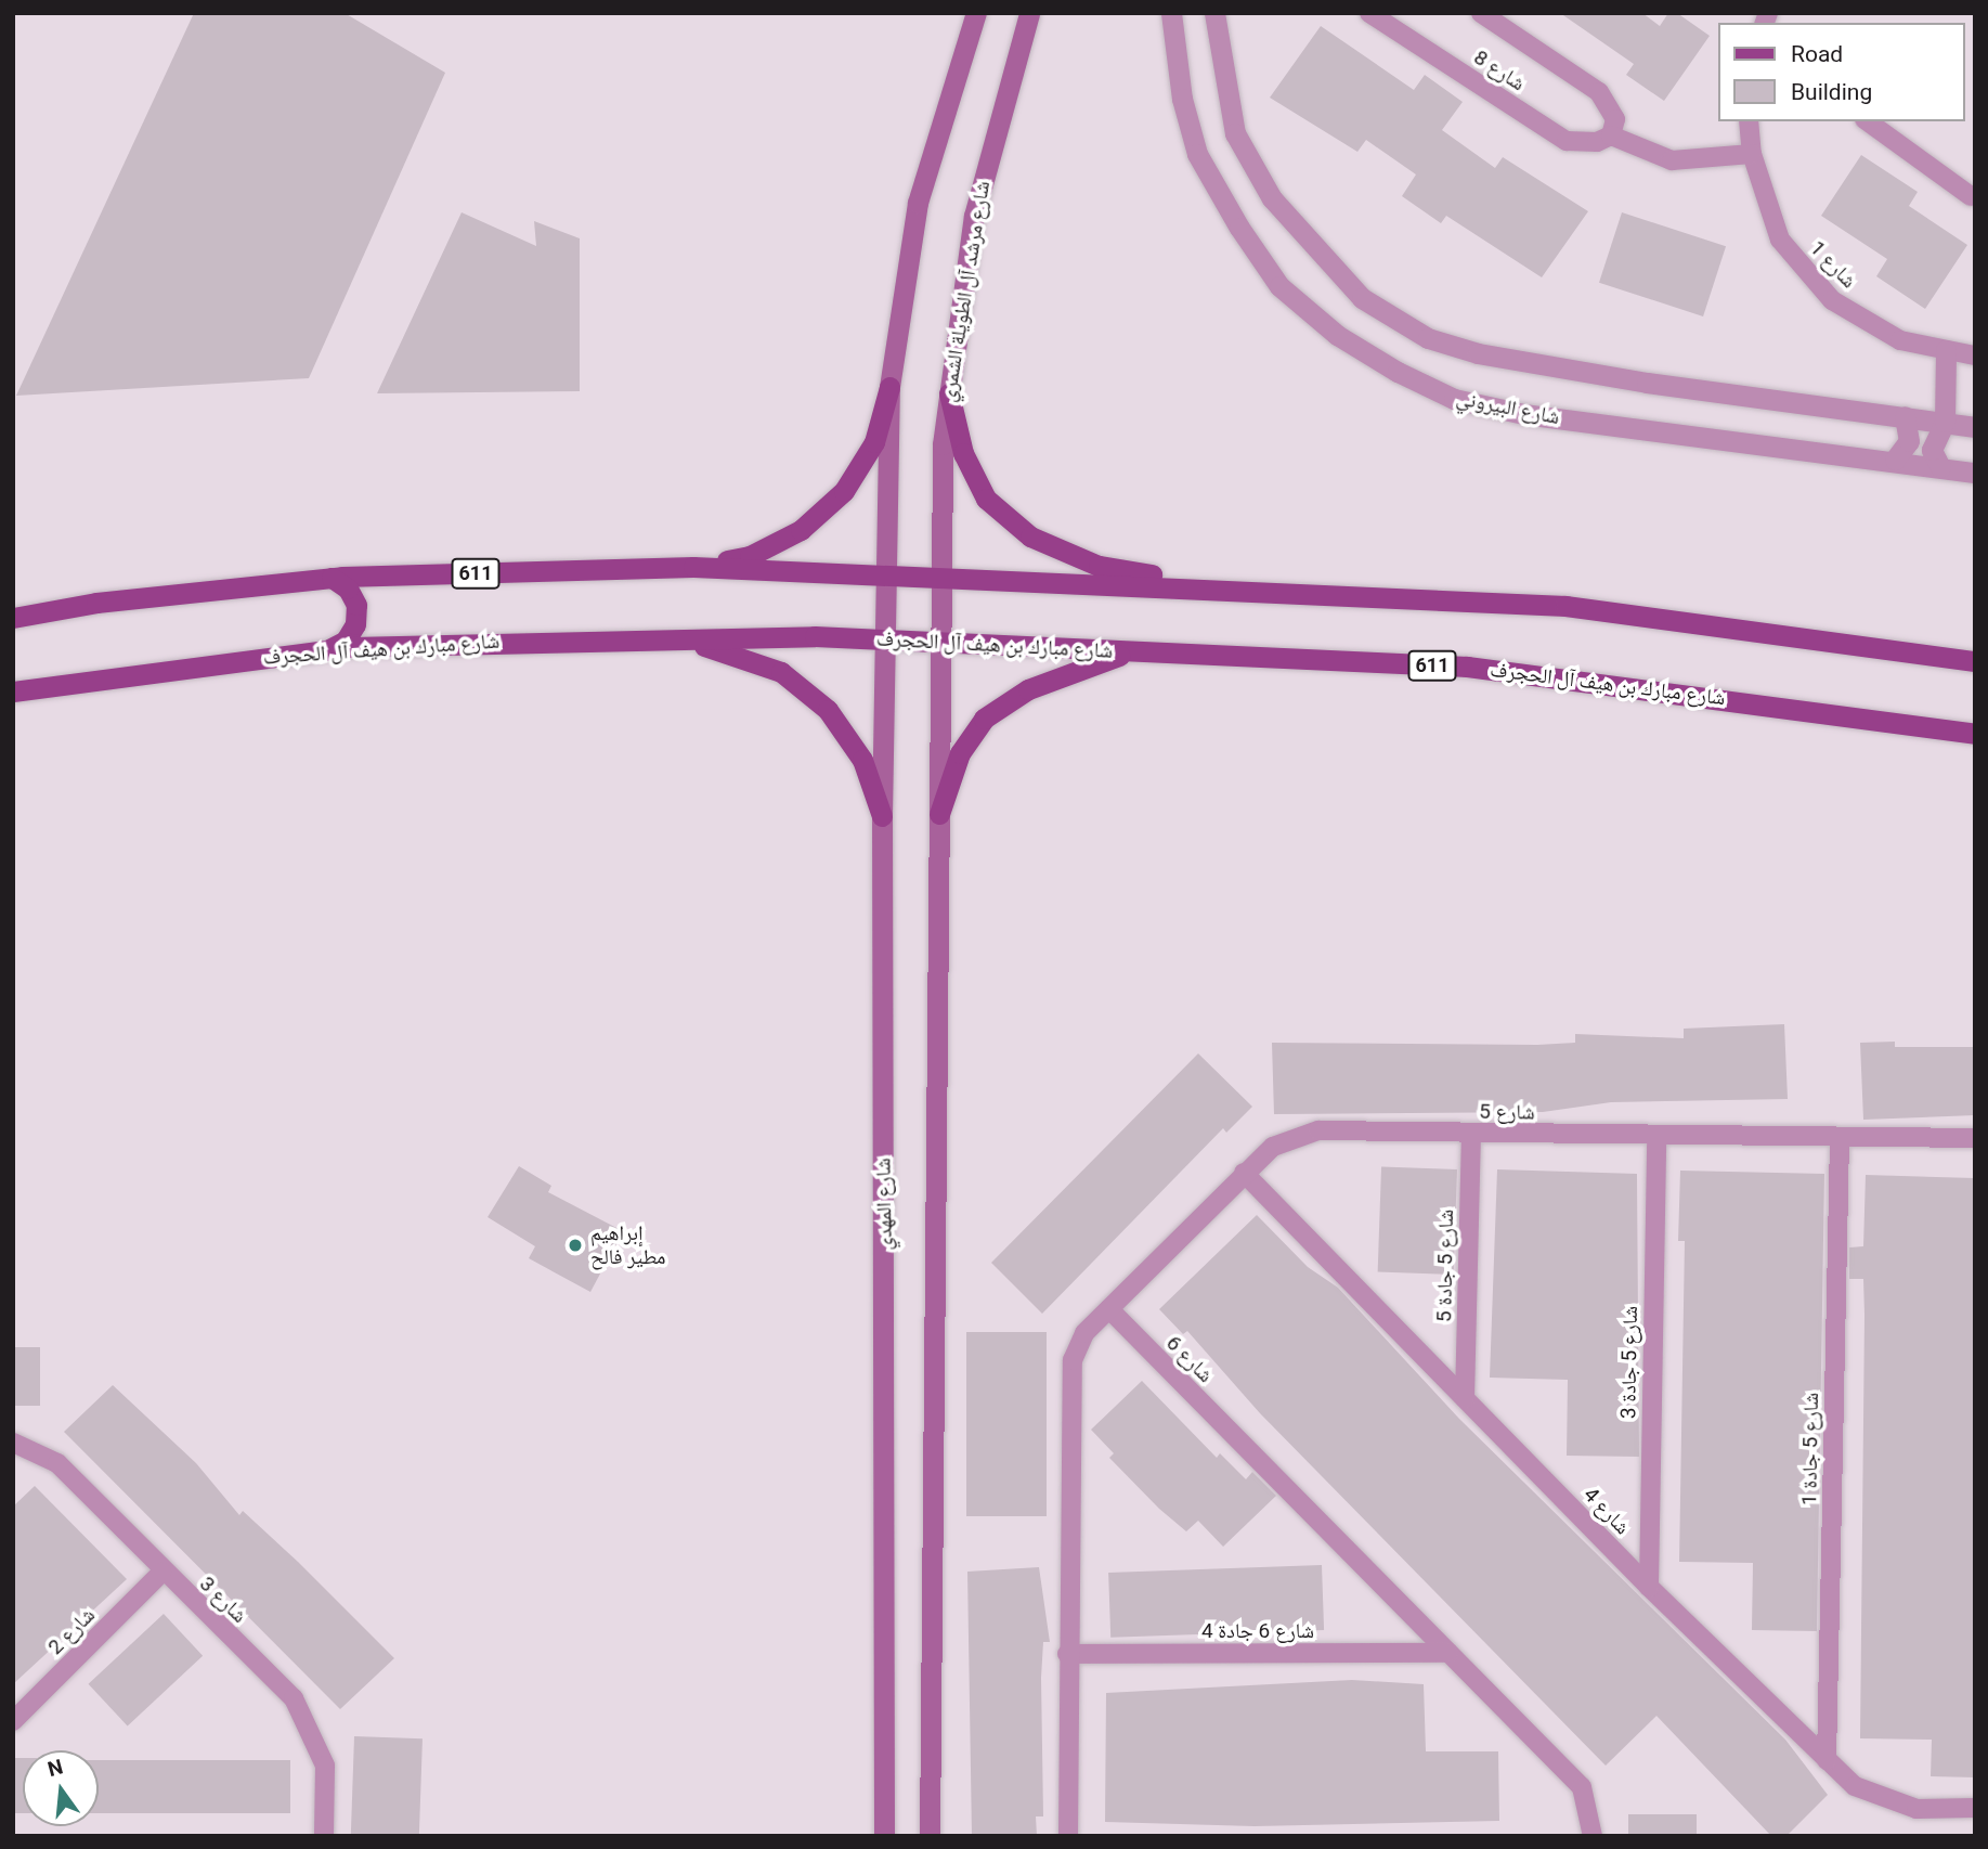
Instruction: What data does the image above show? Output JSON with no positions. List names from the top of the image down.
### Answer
{
  "streets": {
    "main road": [
      "شارع مرشد آل الطويلة الشمري",
      "611",
      "شارع مبارك بن هيف آل الحجرف",
      "شارع المهدي"
    ],
    "street": [
      "شارع 8",
      "شارع 1",
      "شارع البيروني",
      "شارع 5",
      "شارع 5 جادة 5",
      "شارع 6",
      "شارع 5 جادة 3",
      "شارع 5 جادة 1",
      "شارع 4",
      "شارع 3",
      "شارع 2",
      "شارع 6 جادة 4"
    ]
  },
  "crossings": [
    ["شارع مرشد آل الطويلة الشمري", "611"],
    ["611", "شارع المهدي"],
    ["شارع مبارك بن هيف آل الحجرف", "شارع المهدي"],
    ["شارع 5", "شارع 5 جادة 5"],
    ["شارع 5", "شارع 6"],
    ["شارع 5", "شارع 5 جادة 3"],
    ["شارع 5", "شارع 5 جادة 1"],
    ["شارع 5", "شارع 4"],
    ["شارع 5 جادة 5", "شارع 4"],
    ["شارع 6", "شارع 6 جادة 4"],
    ["شارع 5 جادة 3", "شارع 4"],
    ["شارع 5 جادة 1", "شارع 4"],
    ["شارع 3", "شارع 2"]
  ],
  "places": ["إبراهيم مطير فالح"],
  "legend": ["Road", "Building"],
  "north": "top"
}
